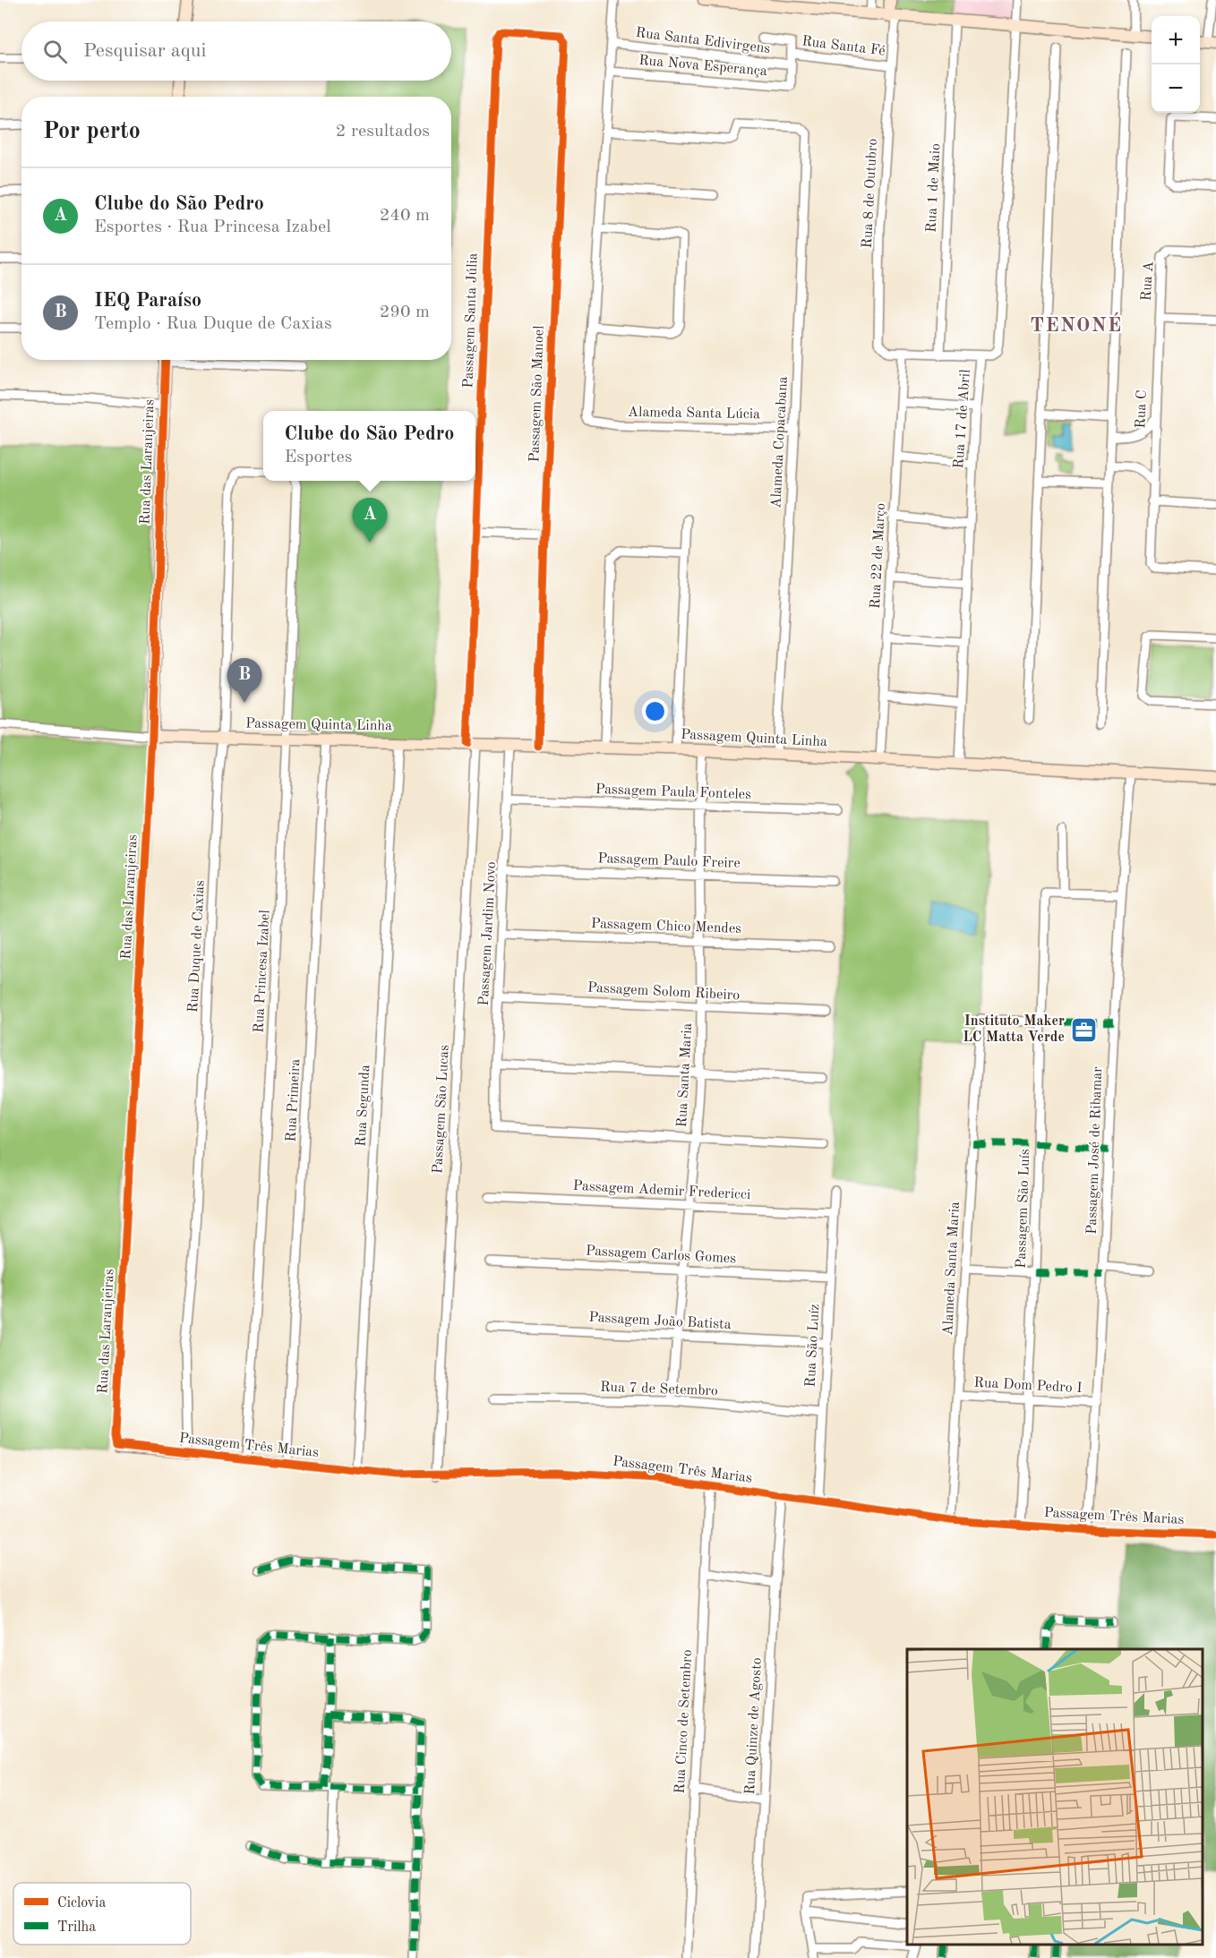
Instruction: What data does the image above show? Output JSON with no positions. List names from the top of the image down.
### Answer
{
  "streets": {
    "street": [
      "Rua Santa Edivirgens",
      "Rua Santa Fé",
      "Rua Nova Esperança",
      "Rua 1 de Maio",
      "Rua 8 de Outubro",
      "Rua A",
      "Passagem Santa Júlia",
      "Passagem São Manoel",
      "Rua C",
      "Alameda Santa Lúcia",
      "Rua 17 de Abril",
      "Alameda Copacabana",
      "Rua das Laranjeiras",
      "Rua 22 de Março",
      "Passagem Quinta Linha",
      "Passagem Paula Fonteles",
      "Passagem Paulo Freire",
      "Passagem Chico Mendes",
      "Passagem Jardim Novo",
      "Rua Duque de Caxias",
      "Rua Princesa Izabel",
      "Passagem Solom Ribeiro",
      "Rua Santa Maria",
      "Rua Primeira",
      "Rua Segunda",
      "Passagem São Lucas",
      "Passagem José de Ribamar",
      "Passagem Ademir Fredericci",
      "Passagem São Luís",
      "Passagem Carlos Gomes",
      "Alameda Santa Maria",
      "Passagem João Batista",
      "Rua São Luíz",
      "Rua Dom Pedro I",
      "Rua 7 de Setembro",
      "Passagem Três Marias",
      "Rua Cinco de Setembro",
      "Rua Quinze de Agosto"
    ]
  },
  "crossings": [
    ["Rua Santa Edivirgens", "Rua Nova Esperança"],
    ["Rua Santa Fé", "Rua 8 de Outubro"],
    ["Rua 8 de Outubro", "Rua 22 de Março"],
    ["Rua A", "Rua C"],
    ["Passagem Santa Júlia", "Passagem São Manoel"],
    ["Passagem Santa Júlia", "Passagem Quinta Linha"],
    ["Passagem Santa Júlia", "Passagem São Lucas"],
    ["Passagem São Manoel", "Passagem Quinta Linha"],
    ["Alameda Santa Lúcia", "Alameda Copacabana"],
    ["Rua 17 de Abril", "Passagem Quinta Linha"],
    ["Alameda Copacabana", "Passagem Quinta Linha"],
    ["Rua das Laranjeiras", "Passagem Quinta Linha"],
    ["Rua das Laranjeiras", "Passagem Três Marias"],
    ["Rua 22 de Março", "Passagem Quinta Linha"],
    ["Passagem Quinta Linha", "Passagem Jardim Novo"],
    ["Passagem Quinta Linha", "Rua Duque de Caxias"],
    ["Passagem Quinta Linha", "Rua Princesa Izabel"],
    ["Passagem Quinta Linha", "Rua Santa Maria"],
    ["Passagem Quinta Linha", "Rua Primeira"],
    ["Passagem Quinta Linha", "Rua Segunda"],
    ["Passagem Quinta Linha", "Passagem São Lucas"],
    ["Passagem Quinta Linha", "Passagem José de Ribamar"],
    ["Passagem Paula Fonteles", "Passagem Jardim Novo"],
    ["Passagem Paula Fonteles", "Rua Santa Maria"],
    ["Passagem Paulo Freire", "Passagem Jardim Novo"],
    ["Passagem Paulo Freire", "Rua Santa Maria"],
    ["Passagem Chico Mendes", "Passagem Jardim Novo"],
    ["Passagem Chico Mendes", "Rua Santa Maria"],
    ["Passagem Jardim Novo", "Passagem Solom Ribeiro"],
    ["Passagem Jardim Novo", "Rua Santa Maria"],
    ["Rua Duque de Caxias", "Passagem Três Marias"],
    ["Rua Princesa Izabel", "Passagem Três Marias"],
    ["Passagem Solom Ribeiro", "Rua Santa Maria"],
    ["Rua Santa Maria", "Passagem Ademir Fredericci"],
    ["Rua Santa Maria", "Passagem Carlos Gomes"],
    ["Rua Santa Maria", "Passagem João Batista"],
    ["Rua Santa Maria", "Rua 7 de Setembro"],
    ["Rua Primeira", "Passagem Três Marias"],
    ["Rua Segunda", "Passagem Três Marias"],
    ["Passagem São Lucas", "Passagem Três Marias"],
    ["Passagem José de Ribamar", "Rua Dom Pedro I"],
    ["Passagem José de Ribamar", "Passagem Três Marias"],
    ["Passagem Ademir Fredericci", "Rua São Luíz"],
    ["Passagem São Luís", "Alameda Santa Maria"],
    ["Passagem São Luís", "Rua Dom Pedro I"],
    ["Passagem São Luís", "Passagem Três Marias"],
    ["Passagem Carlos Gomes", "Rua São Luíz"],
    ["Alameda Santa Maria", "Rua Dom Pedro I"],
    ["Alameda Santa Maria", "Passagem Três Marias"],
    ["Passagem João Batista", "Rua São Luíz"],
    ["Rua São Luíz", "Rua 7 de Setembro"],
    ["Rua São Luíz", "Passagem Três Marias"],
    ["Passagem Três Marias", "Rua Cinco de Setembro"],
    ["Passagem Três Marias", "Rua Quinze de Agosto"]
  ],
  "districts": ["TENONÉ"],
  "places": {
    "office": ["Instituto Maker LC Matta Verde"]
  },
  "legend": ["Ciclovia", "Trilha"],
  "page": {
    "map_buttons": ["+", "−"],
    "search": "Pesquisar aqui",
    "heading": ["Por perto", "2 resultados"],
    "list": [
      {
        "mark": "A",
        "name": "Clube do São Pedro",
        "note": "Esportes · Rua Princesa Izabel",
        "value": "240 m"
      },
      {
        "mark": "B",
        "name": "IEQ Paraíso",
        "note": "Templo · Rua Duque de Caxias",
        "value": "290 m"
      }
    ],
    "popup": ["Clube do São Pedro", "Esportes"],
    "pins": ["A", "B"]
  }
}
